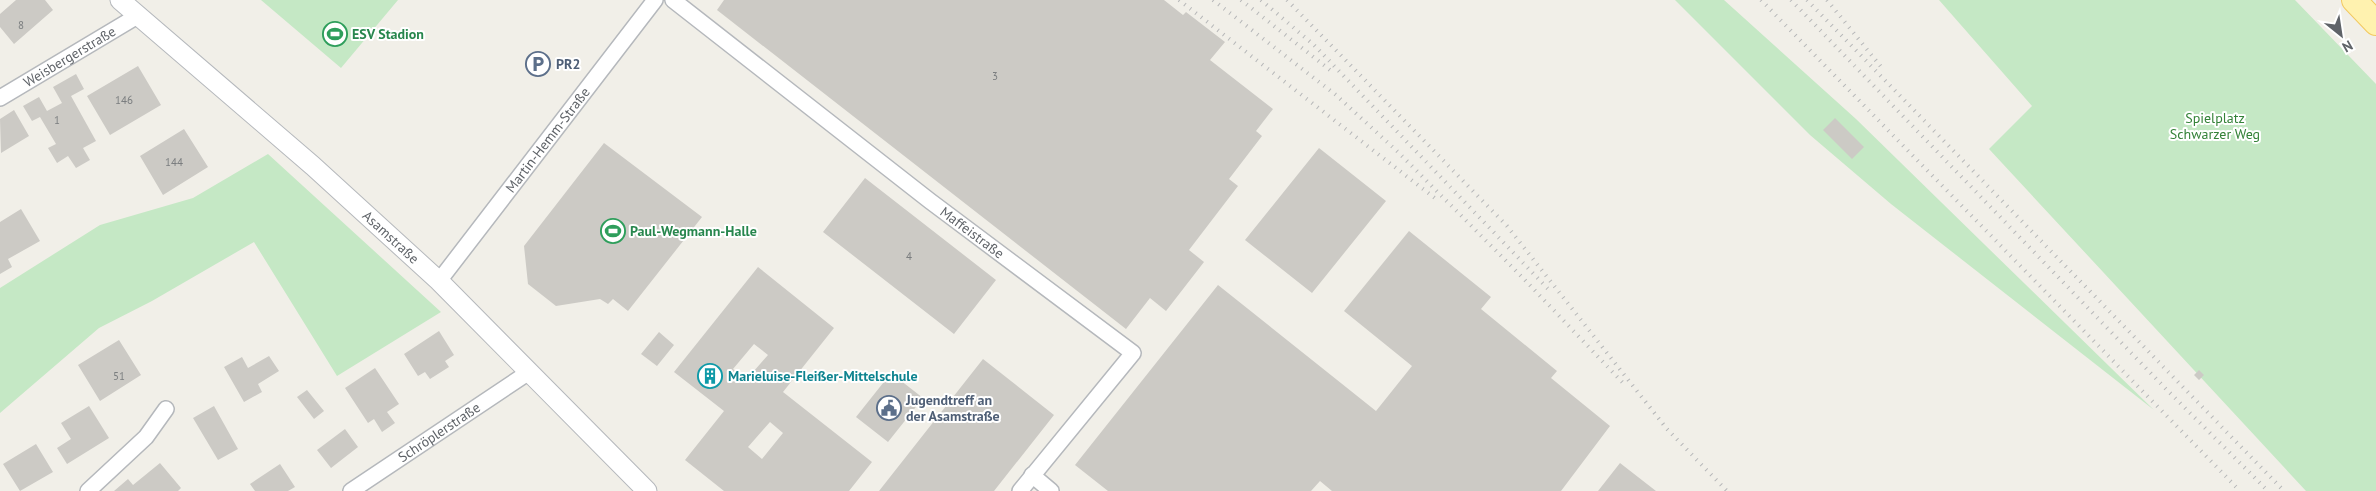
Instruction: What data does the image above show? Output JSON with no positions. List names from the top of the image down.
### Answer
{
  "streets": {
    "street": [
      "Weisbergerstraße",
      "Martin-Hemm-Straße",
      "Maffeistraße",
      "Asamstraße",
      "Schröplerstraße"
    ]
  },
  "crossings": [
    ["Weisbergerstraße", "Asamstraße"],
    ["Martin-Hemm-Straße", "Asamstraße"],
    ["Asamstraße", "Schröplerstraße"]
  ],
  "parks": ["Spielplatz Schwarzer Weg"],
  "places": {
    "sports": ["ESV Stadion", "Paul-Wegmann-Halle"],
    "parking": ["PR2"],
    "building": ["Marieluise-Fleißer-Mittelschule"],
    "public building": ["Jugendtreff an der Asamstraße"]
  },
  "house_numbers": [
    "8",
    "3",
    "146",
    "1",
    "144",
    "4",
    "51"
  ],
  "north": "bottom right"
}
